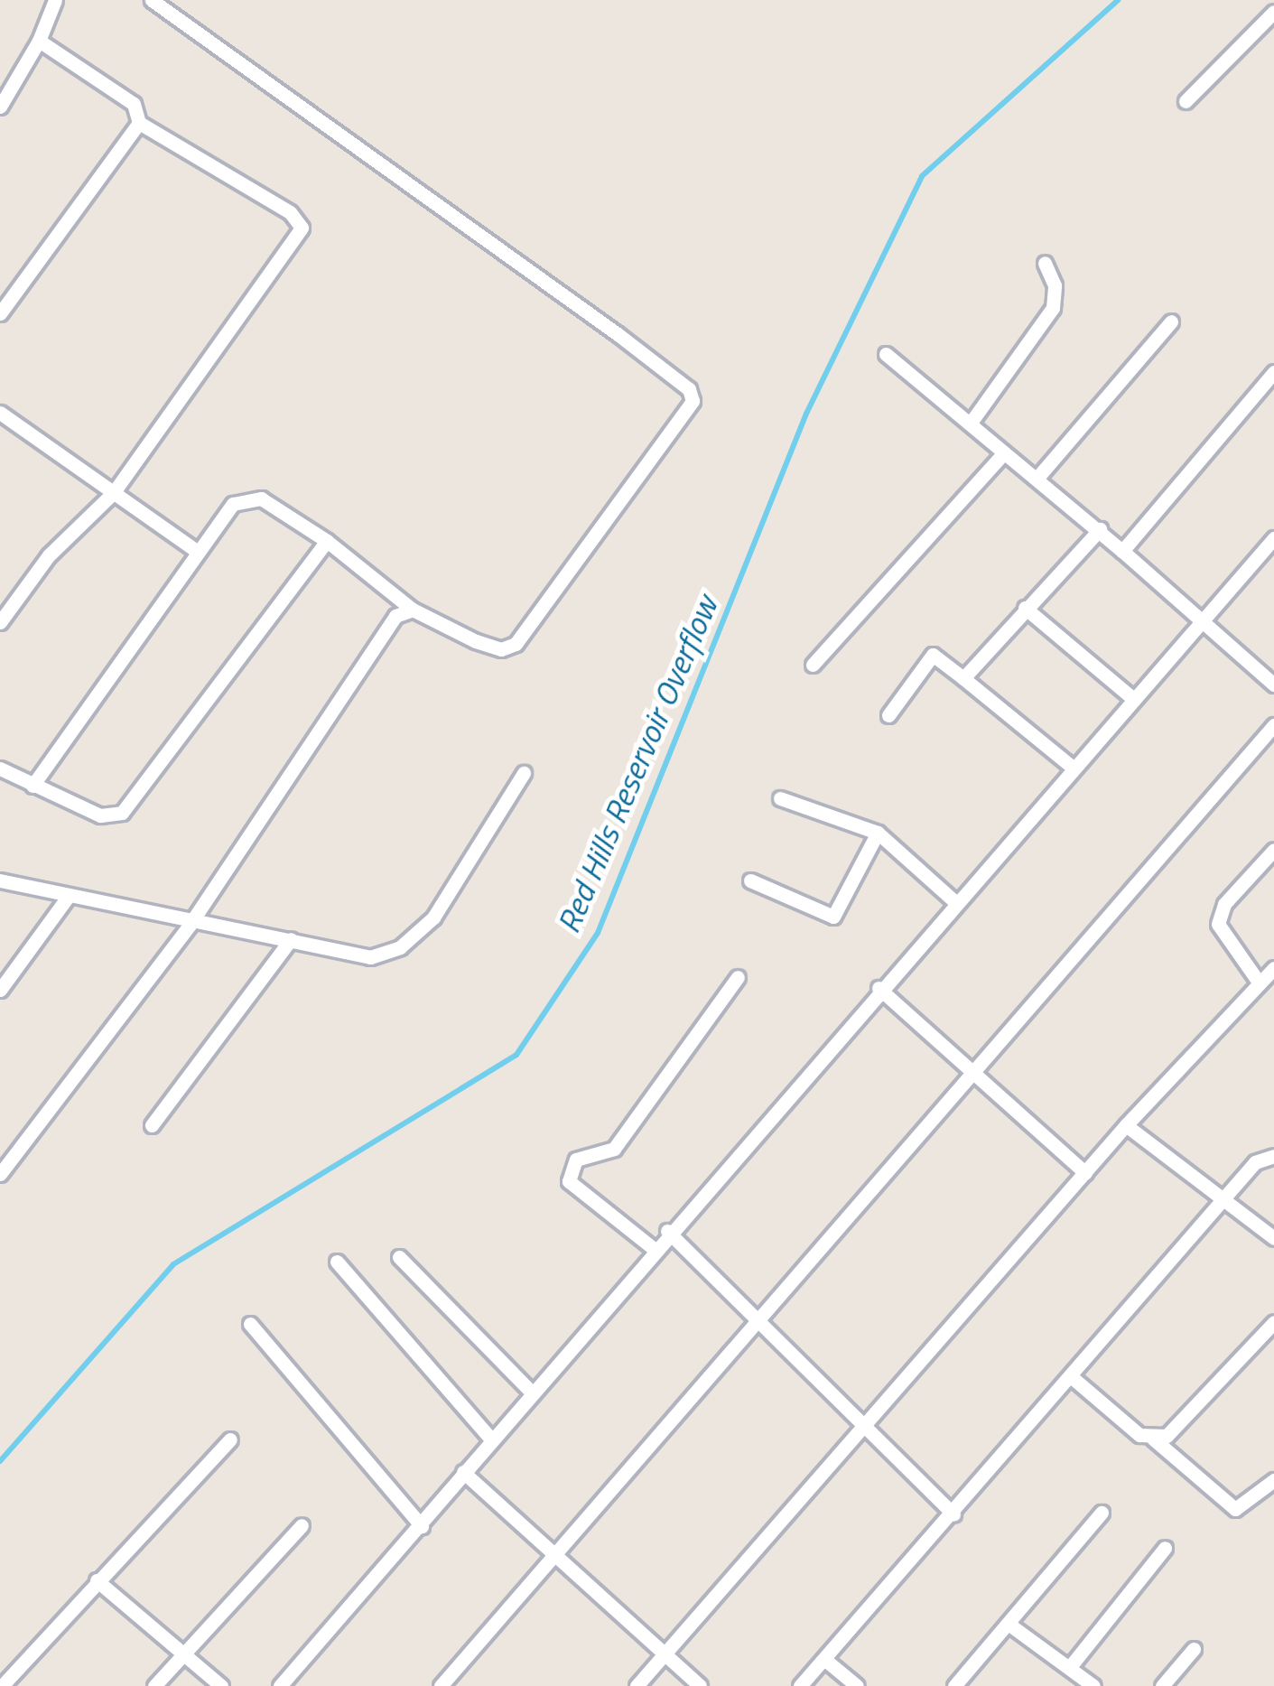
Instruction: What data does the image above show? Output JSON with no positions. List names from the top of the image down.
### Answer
{
  "water": ["Red Hills Reservoir Overflow"]
}
